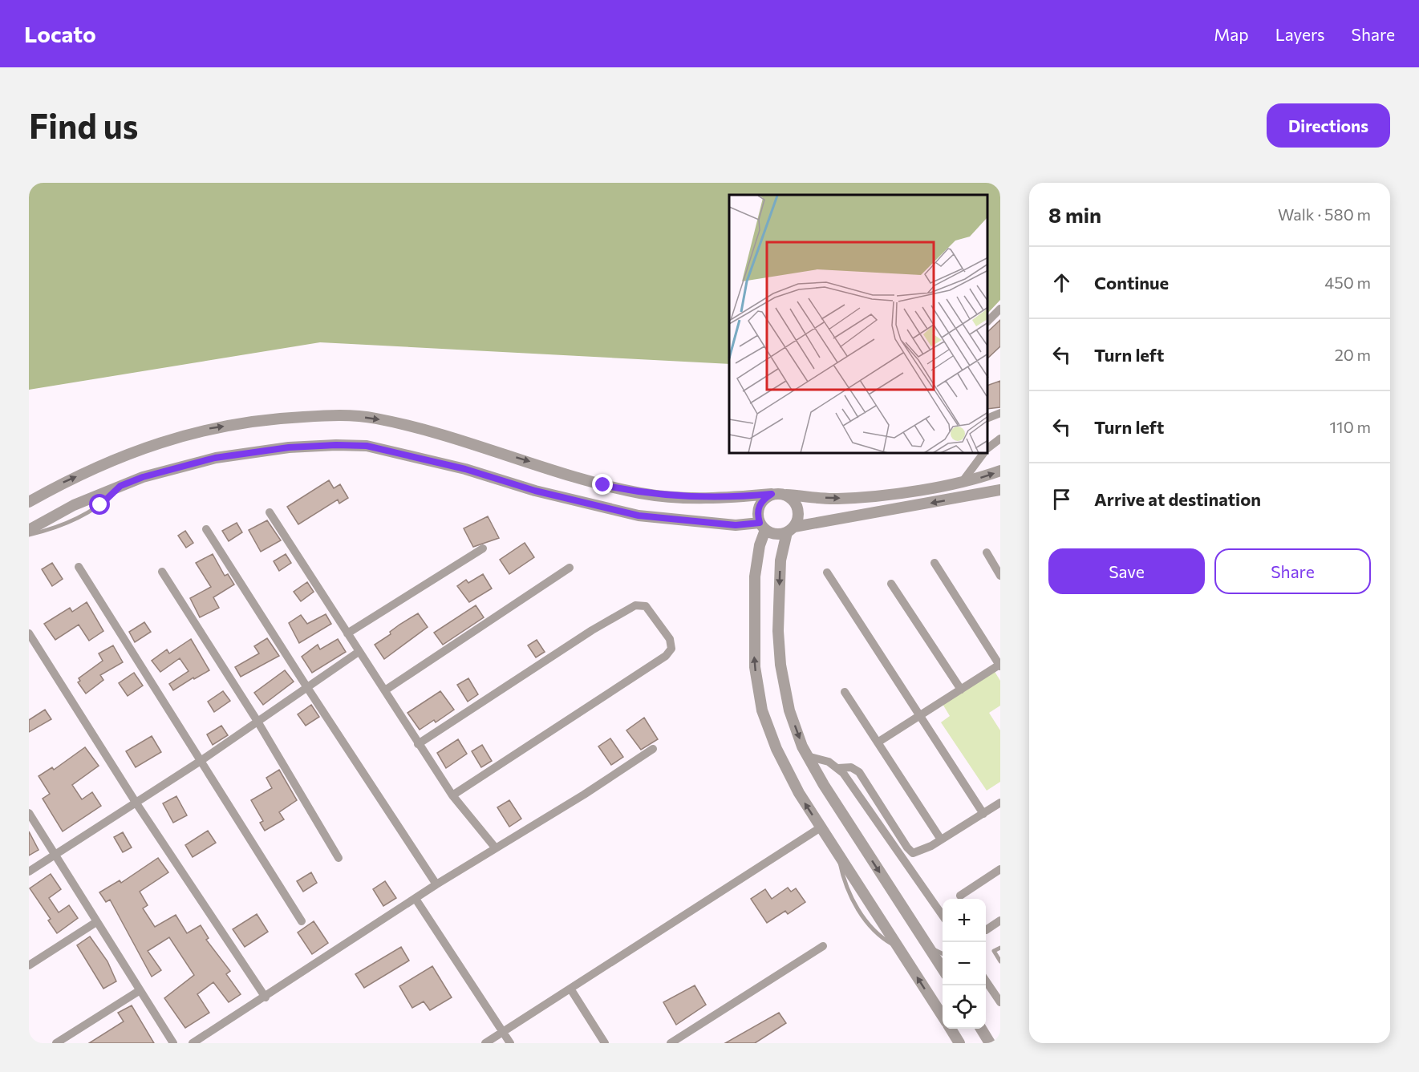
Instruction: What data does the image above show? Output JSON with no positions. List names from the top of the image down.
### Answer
{
  "page": {
    "header": "Locato",
    "nav": ["Map", "Layers", "Share"],
    "buttons": [
      "Directions",
      ["Save", "Share"]
    ],
    "title": "Find us",
    "heading": ["8 min", "Walk · 580 m"],
    "list": [
      ["Continue", "450 m"],
      ["Turn left", "20 m"],
      ["Turn left", "110 m"],
      "Arrive at destination"
    ],
    "map_buttons": ["+", "−"]
  }
}
